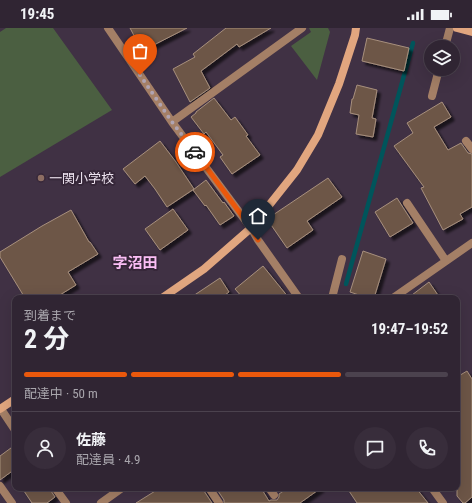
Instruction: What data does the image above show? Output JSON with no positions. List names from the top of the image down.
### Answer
{
  "districts": ["字沼田"],
  "places": ["一関小学校"],
  "page": {
    "status": "19:45",
    "heading": ["2 分", "到着まで", "19:47–19:52"],
    "panel": ["佐藤", "配達員 · 4.9"],
    "bar": "配達中 · 50 m"
  }
}
